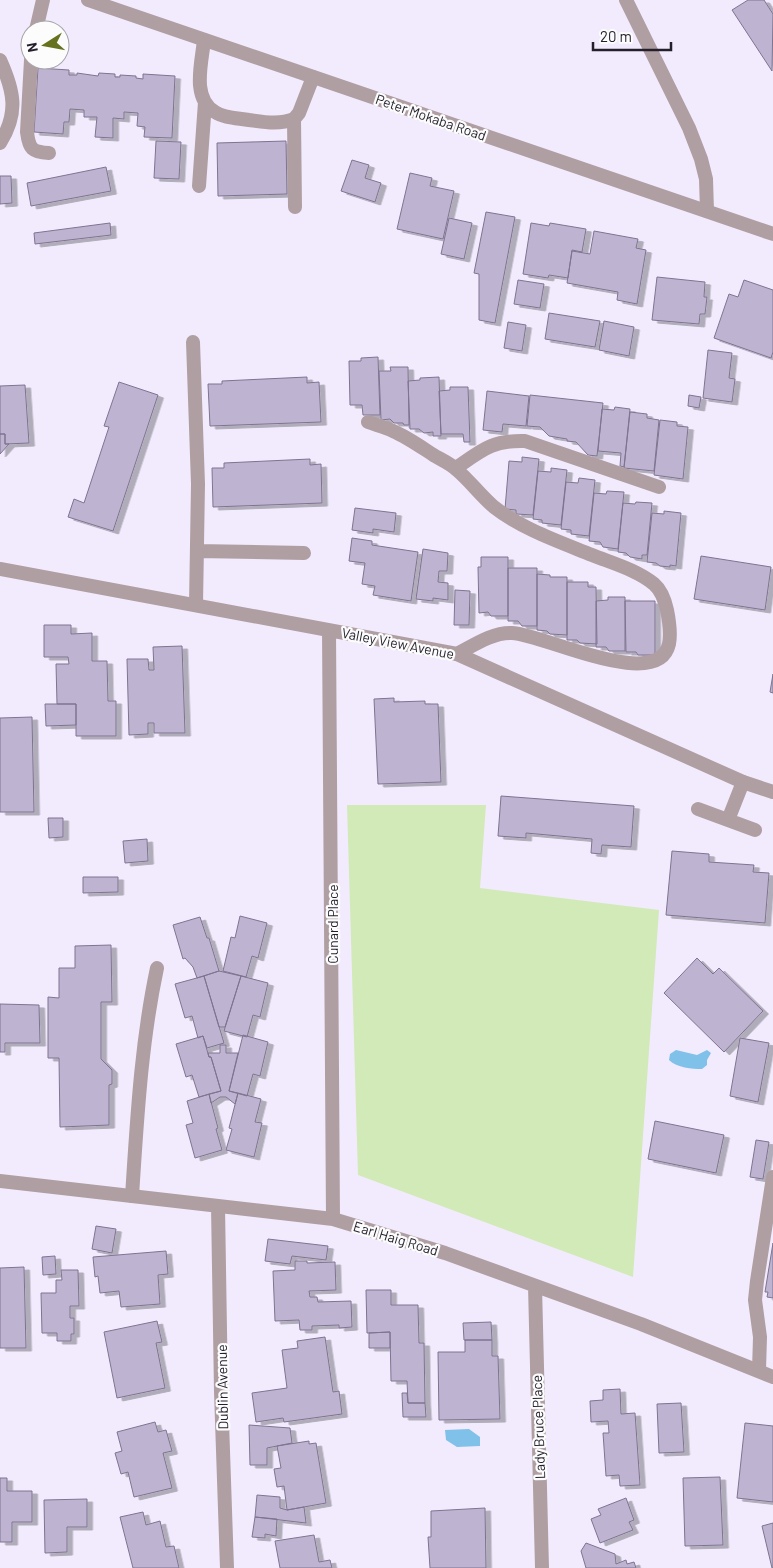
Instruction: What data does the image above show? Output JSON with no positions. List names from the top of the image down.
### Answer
{
  "streets": {
    "street": [
      "Peter Mokaba Road",
      "Valley View Avenue",
      "Cunard Place",
      "Earl Haig Road",
      "Dublin Avenue",
      "Lady Bruce Place"
    ]
  },
  "crossings": [
    ["Valley View Avenue", "Cunard Place"],
    ["Cunard Place", "Earl Haig Road"],
    ["Earl Haig Road", "Dublin Avenue"],
    ["Earl Haig Road", "Lady Bruce Place"]
  ],
  "scale_bar": "20 m",
  "north": "left"
}
